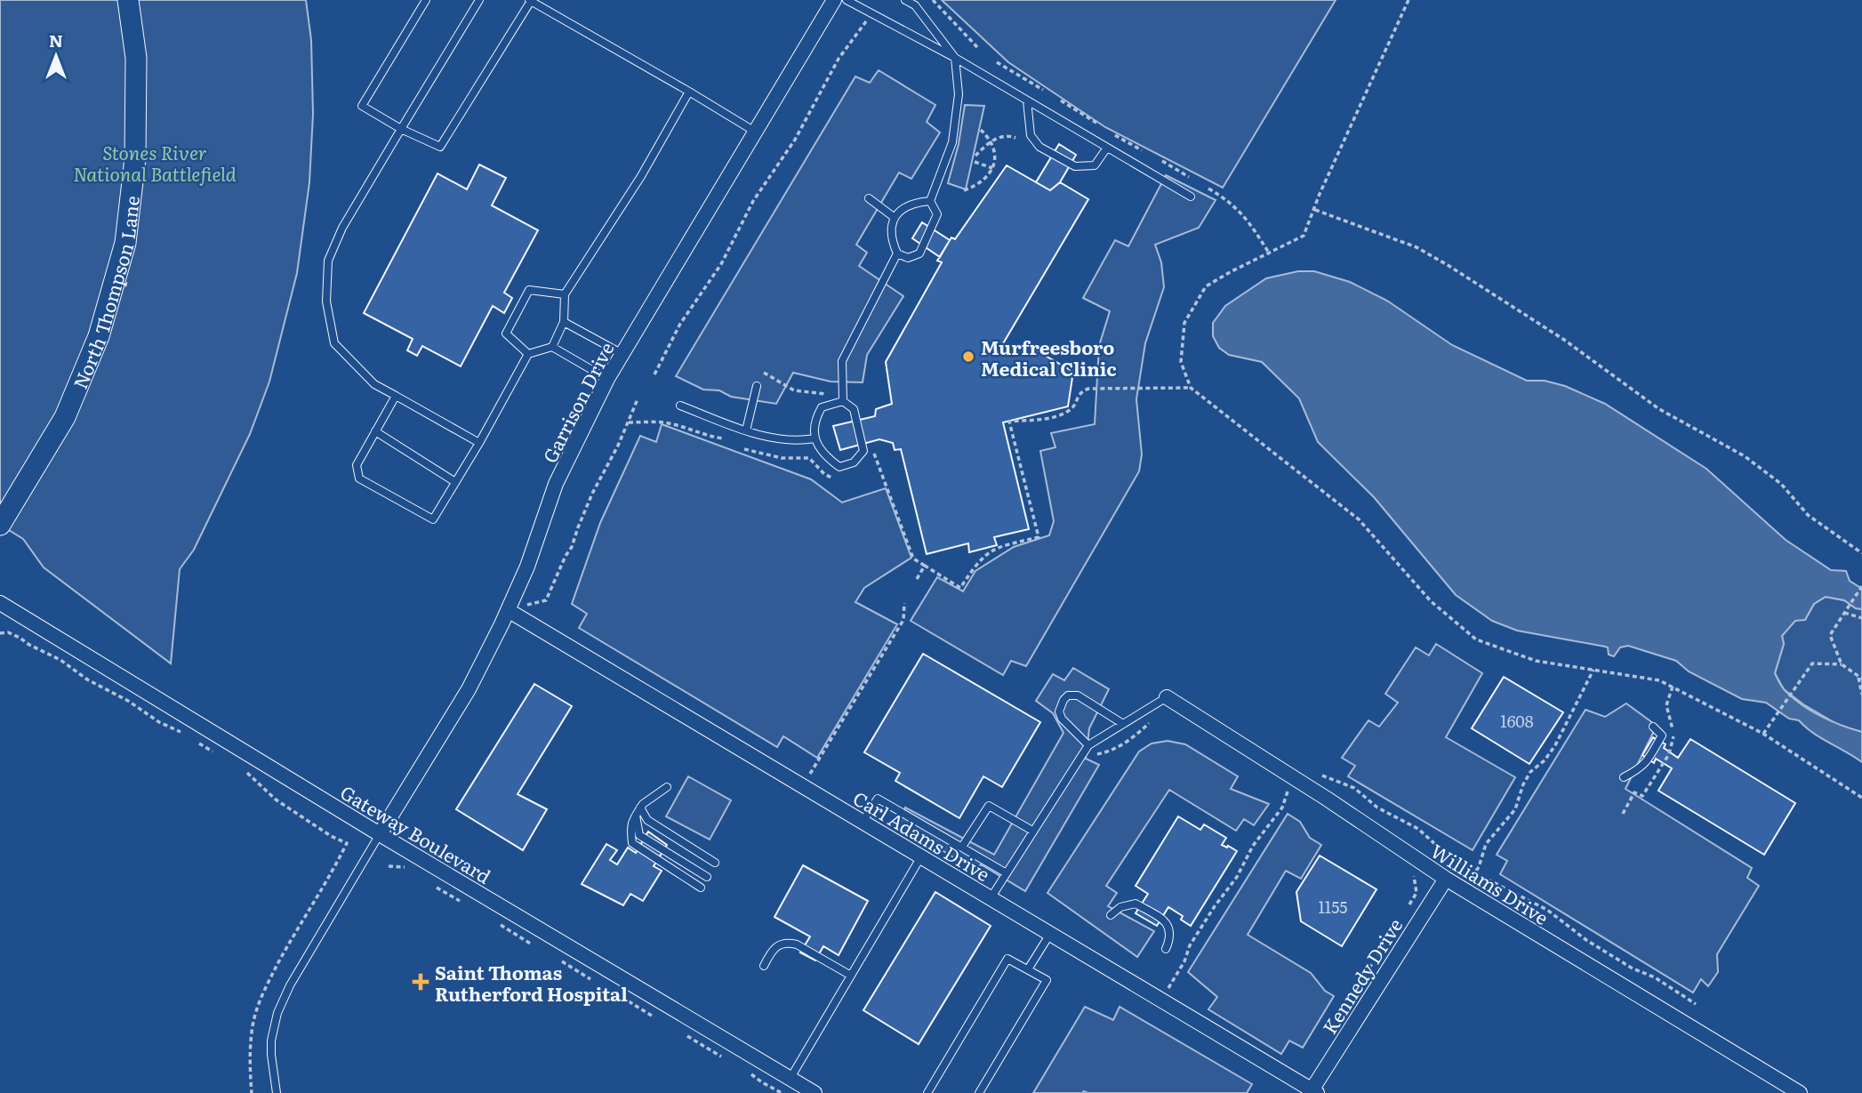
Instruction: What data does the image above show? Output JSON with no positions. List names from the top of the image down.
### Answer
{
  "streets": {
    "main road": ["North Thompson Lane"],
    "street": [
      "Garrison Drive",
      "Gateway Boulevard",
      "Carl Adams Drive",
      "Williams Drive",
      "Kennedy Drive"
    ]
  },
  "crossings": [
    ["Garrison Drive", "Gateway Boulevard"],
    ["Garrison Drive", "Carl Adams Drive"],
    ["Carl Adams Drive", "Kennedy Drive"],
    ["Williams Drive", "Kennedy Drive"]
  ],
  "parks": ["Stones River National Battlefield"],
  "places": {
    "other": ["Murfreesboro Medical Clinic"],
    "health": ["Saint Thomas Rutherford Hospital"]
  },
  "house_numbers": ["1608", "1155"],
  "north": "top"
}
